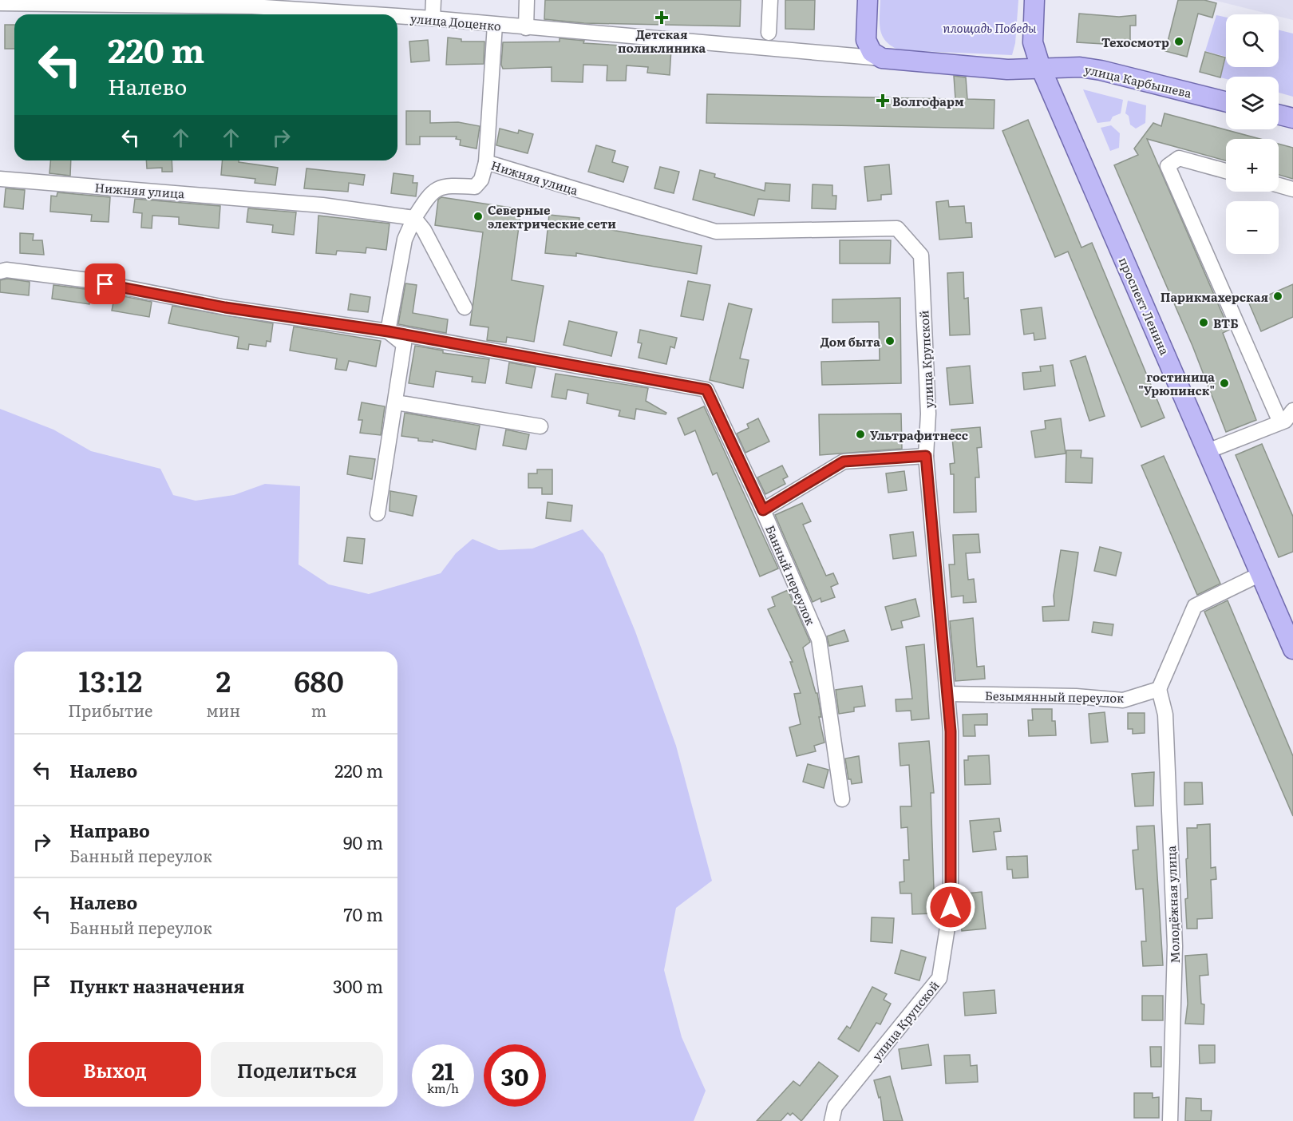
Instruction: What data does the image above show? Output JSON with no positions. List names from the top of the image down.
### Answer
{
  "streets": {
    "main road": ["улица Карбышева", "проспект Ленина"],
    "street": [
      "улица Доценко",
      "Нижняя улица",
      "улица Крупской",
      "Банный переулок",
      "Безымянный переулок",
      "Молодёжная улица"
    ]
  },
  "crossings": [
    ["улица Карбышева", "проспект Ленина"],
    ["Нижняя улица", "улица Крупской"],
    ["улица Крупской", "Безымянный переулок"],
    ["Безымянный переулок", "Молодёжная улица"]
  ],
  "parks": ["площадь Победы"],
  "places": {
    "health": ["Детская поликлиника", "Волгофарм"],
    "other": [
      "Техосмотр",
      "Северные электрические сети",
      "Парикмахерская",
      "ВТБ",
      "Дом быта",
      "гостиница \"Урюпинск\"",
      "Ультрафитнесс"
    ]
  },
  "page": {
    "map_buttons": ["+", "−"],
    "turn": ["220 m", "Налево"],
    "eta": [
      "13:12",
      "Прибытие",
      "2",
      "мин",
      "680",
      "m"
    ],
    "list": [
      {
        "name": "Налево",
        "value": "220 m"
      },
      {
        "name": "Направо",
        "note": "Банный переулок",
        "value": "90 m"
      },
      {
        "name": "Налево",
        "note": "Банный переулок",
        "value": "70 m"
      },
      {
        "name": "Пункт назначения",
        "value": "300 m"
      }
    ],
    "buttons": ["Выход", "Поделиться"],
    "speed": "21 km/h",
    "limit": "30"
  }
}
